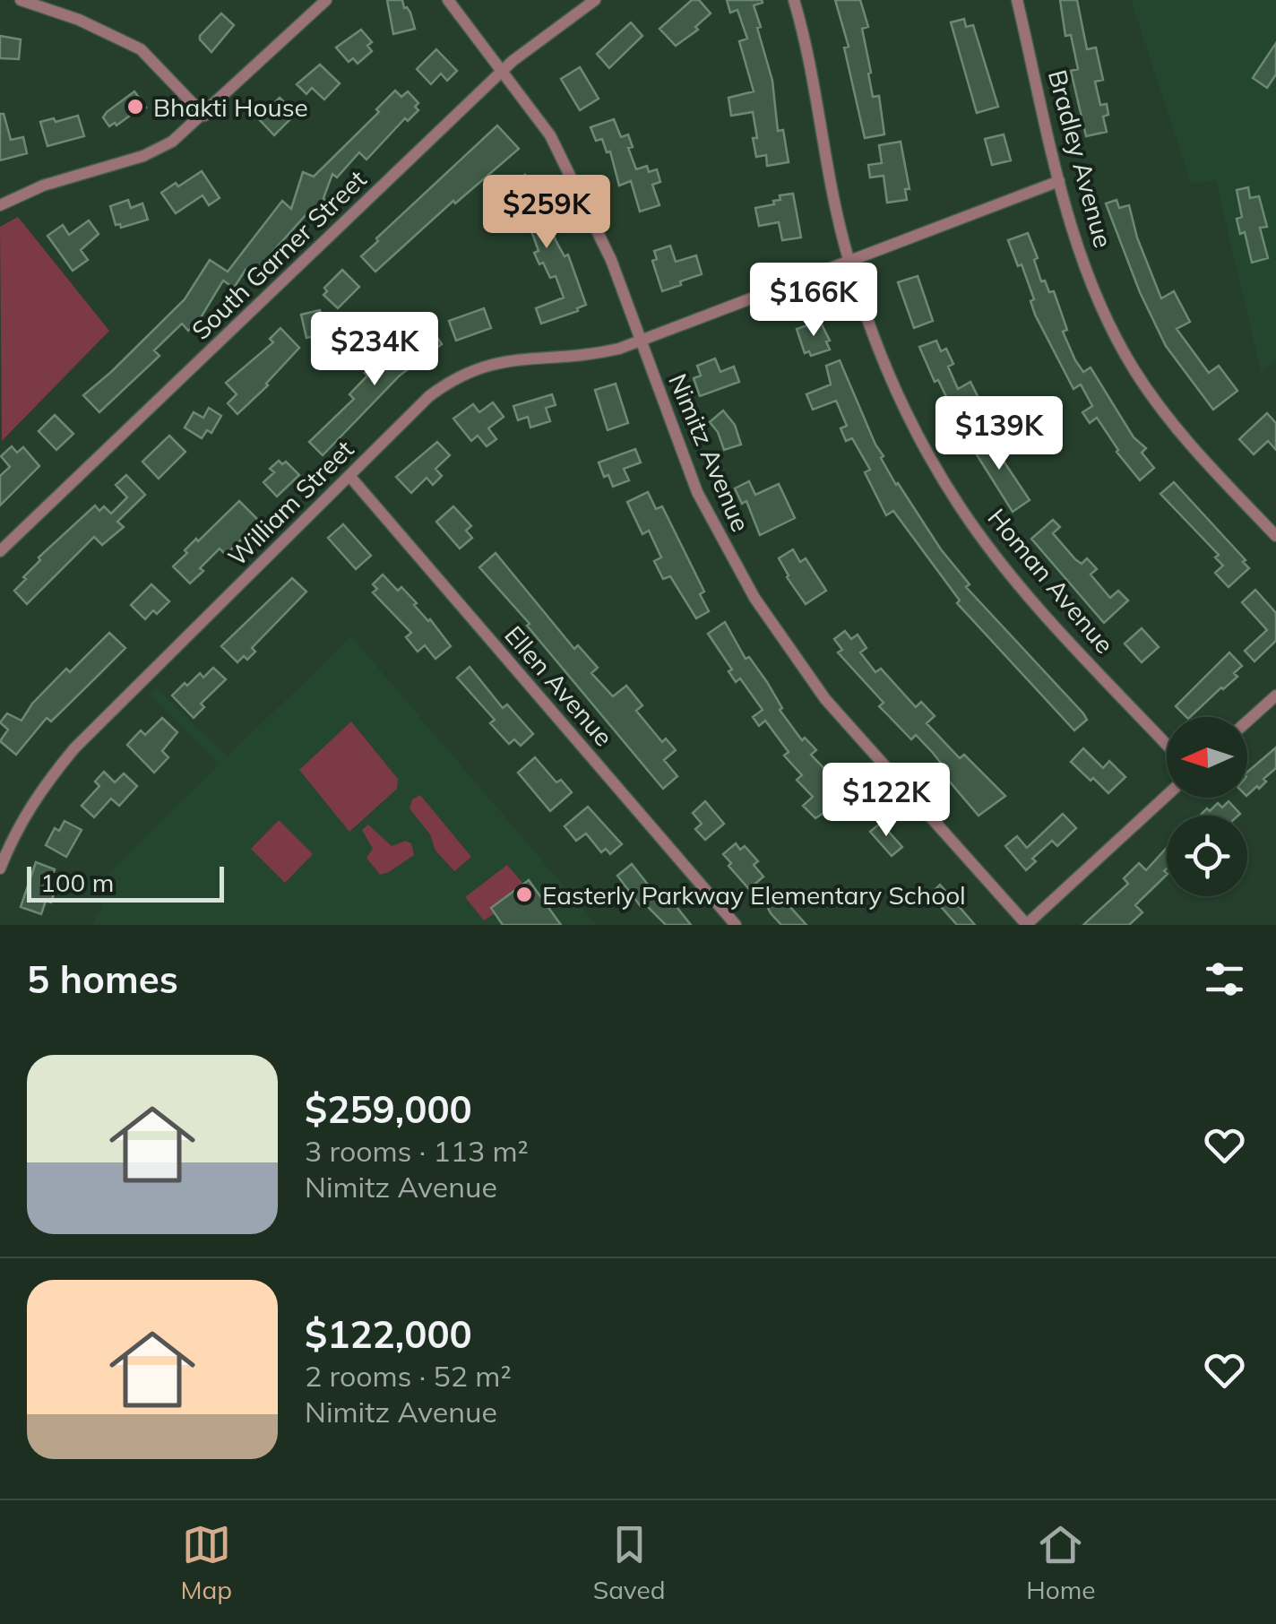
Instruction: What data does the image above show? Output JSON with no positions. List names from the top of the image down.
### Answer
{
  "streets": {
    "street": [
      "Bradley Avenue",
      "South Garner Street",
      "Nimitz Avenue",
      "William Street",
      "Homan Avenue",
      "Ellen Avenue"
    ]
  },
  "crossings": [
    ["Bradley Avenue", "William Street"],
    ["South Garner Street", "Nimitz Avenue"],
    ["Nimitz Avenue", "William Street"],
    ["William Street", "Homan Avenue"],
    ["William Street", "Ellen Avenue"]
  ],
  "places": ["Bhakti House", "Easterly Parkway Elementary School"],
  "scale_bar": "100 m",
  "north": "left",
  "page": {
    "price": [
      "$259K",
      "$166K",
      "$234K",
      "$139K",
      "$122K"
    ],
    "scale": "100 m",
    "heading": "5 homes",
    "list": [
      {
        "name": "$259,000",
        "note": "3 rooms · 113 m² · Nimitz Avenue"
      },
      {
        "name": "$122,000",
        "note": "2 rooms · 52 m² · Nimitz Avenue"
      }
    ],
    "tabs": ["Map", "Saved", "Home"]
  }
}
